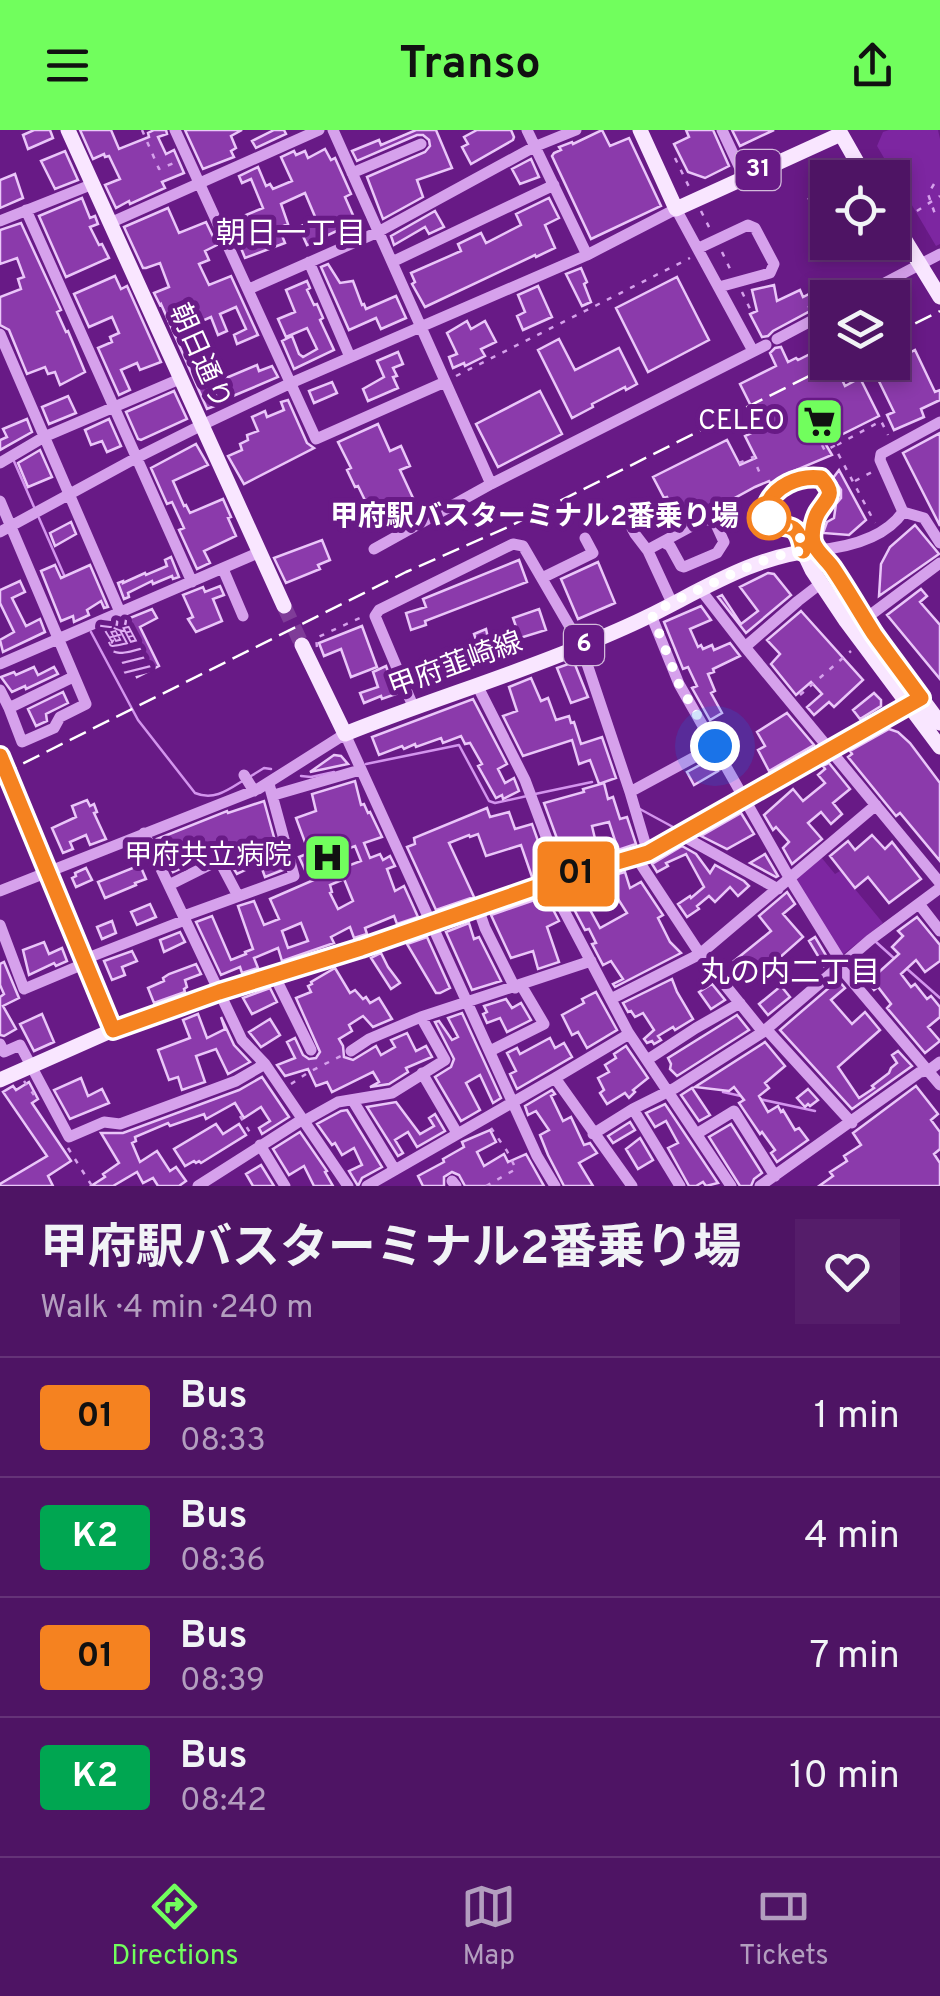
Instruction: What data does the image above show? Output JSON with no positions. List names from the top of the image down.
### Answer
{
  "streets": {
    "main road": [
      "31",
      "朝日通り",
      "6",
      "甲府韮崎線"
    ]
  },
  "districts": ["朝日一丁目", "丸の内二丁目"],
  "water": ["濁川"],
  "places": {
    "supermarket": ["CELEO"],
    "other": ["甲府駅バスターミナル2番乗り場"],
    "hospital": ["甲府共立病院"]
  },
  "lines": ["bus line 01"],
  "page": {
    "header": "Transo",
    "on_map": "01",
    "heading": ["甲府駅バスターミナル2番乗り場", "Walk · 4 min · 240 m"],
    "list": [
      {
        "mark": "01",
        "name": "Bus",
        "note": "08:33",
        "value": "1 min"
      },
      {
        "mark": "K2",
        "name": "Bus",
        "note": "08:36",
        "value": "4 min"
      },
      {
        "mark": "01",
        "name": "Bus",
        "note": "08:39",
        "value": "7 min"
      },
      {
        "mark": "K2",
        "name": "Bus",
        "note": "08:42",
        "value": "10 min"
      }
    ],
    "tabs": ["Directions", "Map", "Tickets"]
  }
}
